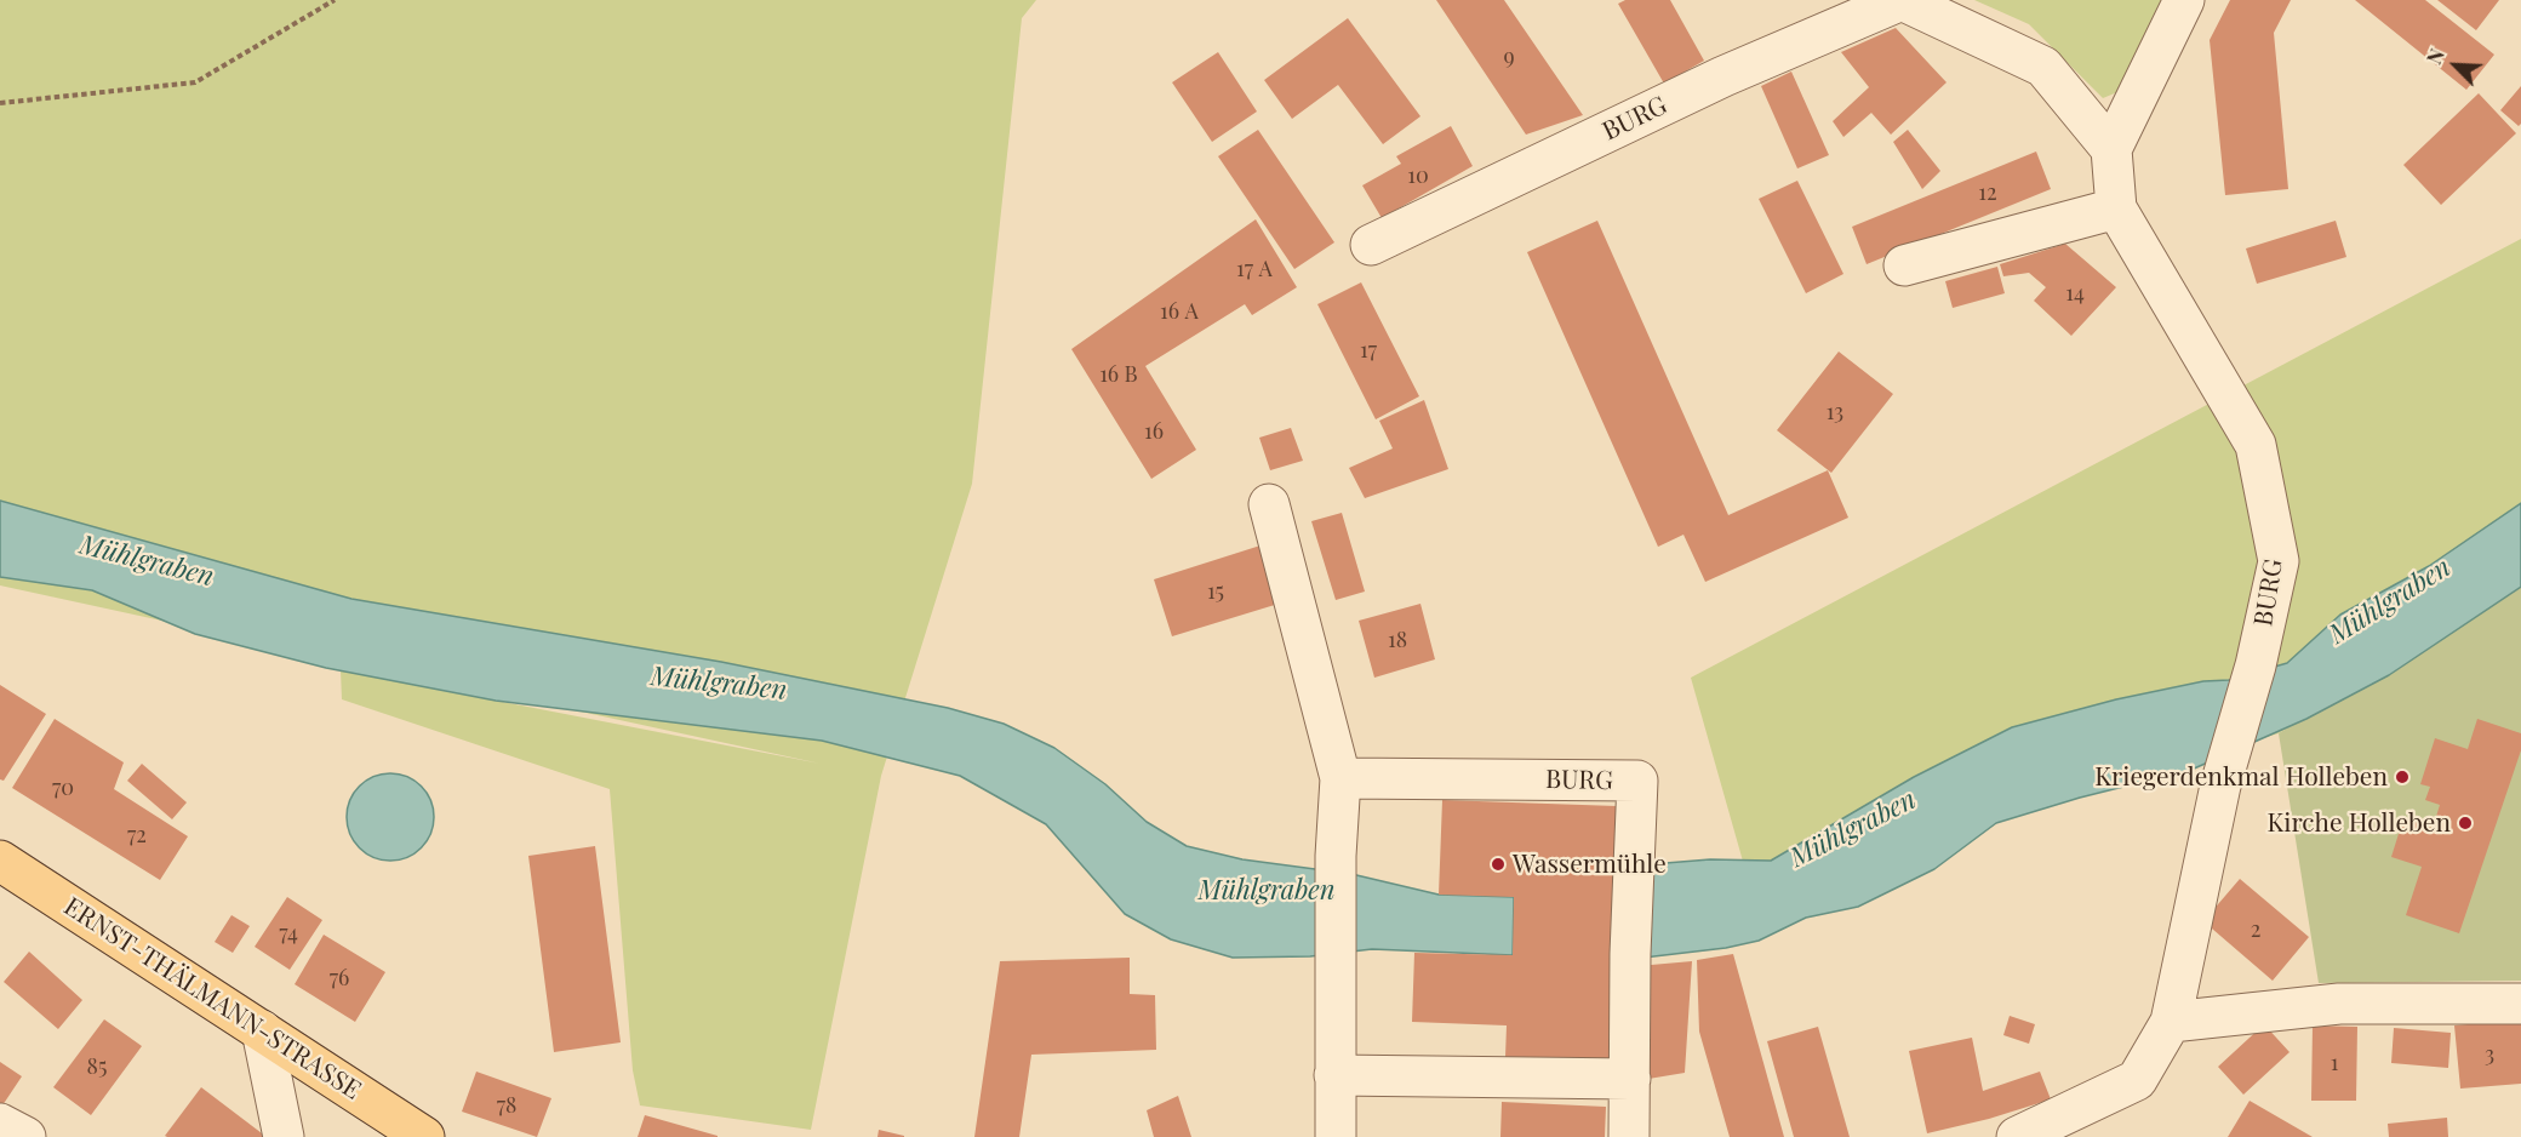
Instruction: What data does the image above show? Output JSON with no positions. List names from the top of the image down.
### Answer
{
  "streets": {
    "main road": ["ERNST-THÄLMANN-STRASSE"],
    "street": ["BURG"]
  },
  "water": ["Mühlgraben"],
  "places": ["Kriegerdenkmal Holleben", "Kirche Holleben", "Wassermühle"],
  "house_numbers": [
    "9",
    "10",
    "12",
    "17 A",
    "14",
    "16 A",
    "17",
    "16 B",
    "13",
    "16",
    "15",
    "18",
    "70",
    "72",
    "2",
    "74",
    "76",
    "3",
    "1",
    "85",
    "78"
  ],
  "north": "top left"
}
